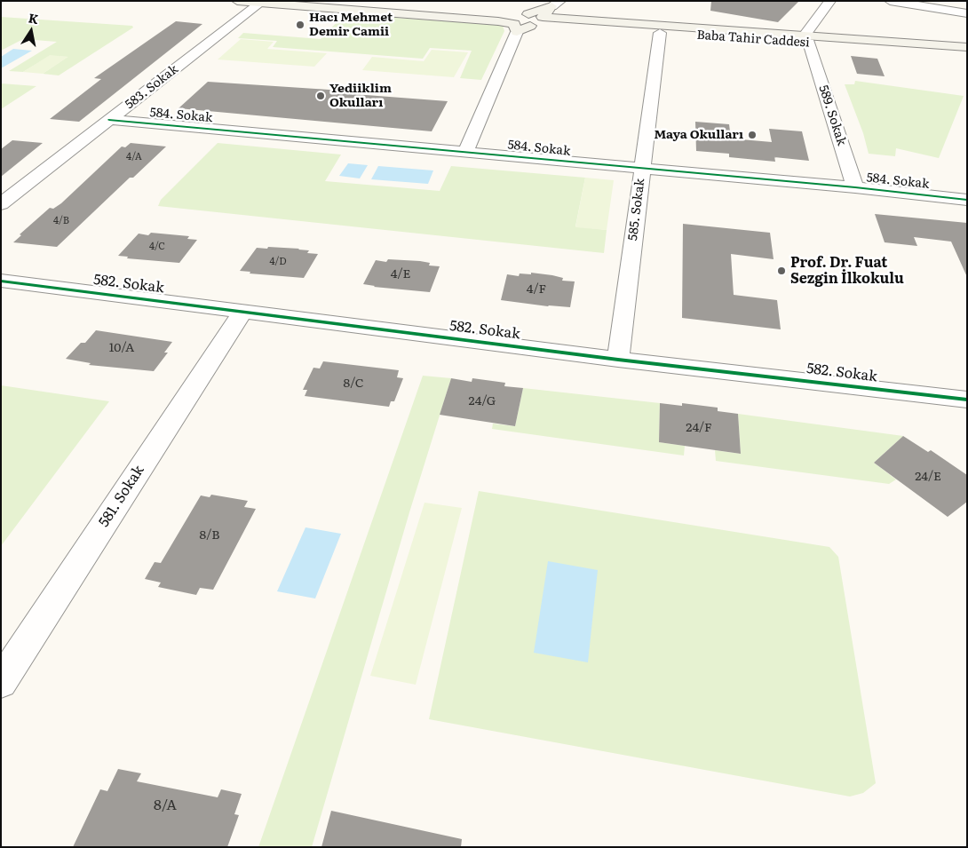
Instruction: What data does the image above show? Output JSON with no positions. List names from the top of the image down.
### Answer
{
  "streets": {
    "street": [
      "Baba Tahir Caddesi",
      "583. Sokak",
      "584. Sokak",
      "589. Sokak",
      "585. Sokak",
      "582. Sokak",
      "581. Sokak"
    ]
  },
  "crossings": [
    ["Baba Tahir Caddesi", "589. Sokak"],
    ["Baba Tahir Caddesi", "585. Sokak"],
    ["583. Sokak", "584. Sokak"],
    ["584. Sokak", "589. Sokak"],
    ["584. Sokak", "585. Sokak"],
    ["585. Sokak", "582. Sokak"],
    ["582. Sokak", "581. Sokak"]
  ],
  "places": [
    "Hacı Mehmet Demir Camii",
    "Yediiklim Okulları",
    "Maya Okulları",
    "Prof. Dr. Fuat Sezgin İlkokulu"
  ],
  "house_numbers": [
    "4/A",
    "4/B",
    "4/C",
    "4/D",
    "4/E",
    "4/F",
    "10/A",
    "8/C",
    "24/G",
    "24/F",
    "24/E",
    "8/B",
    "8/A"
  ],
  "north": "top"
}
